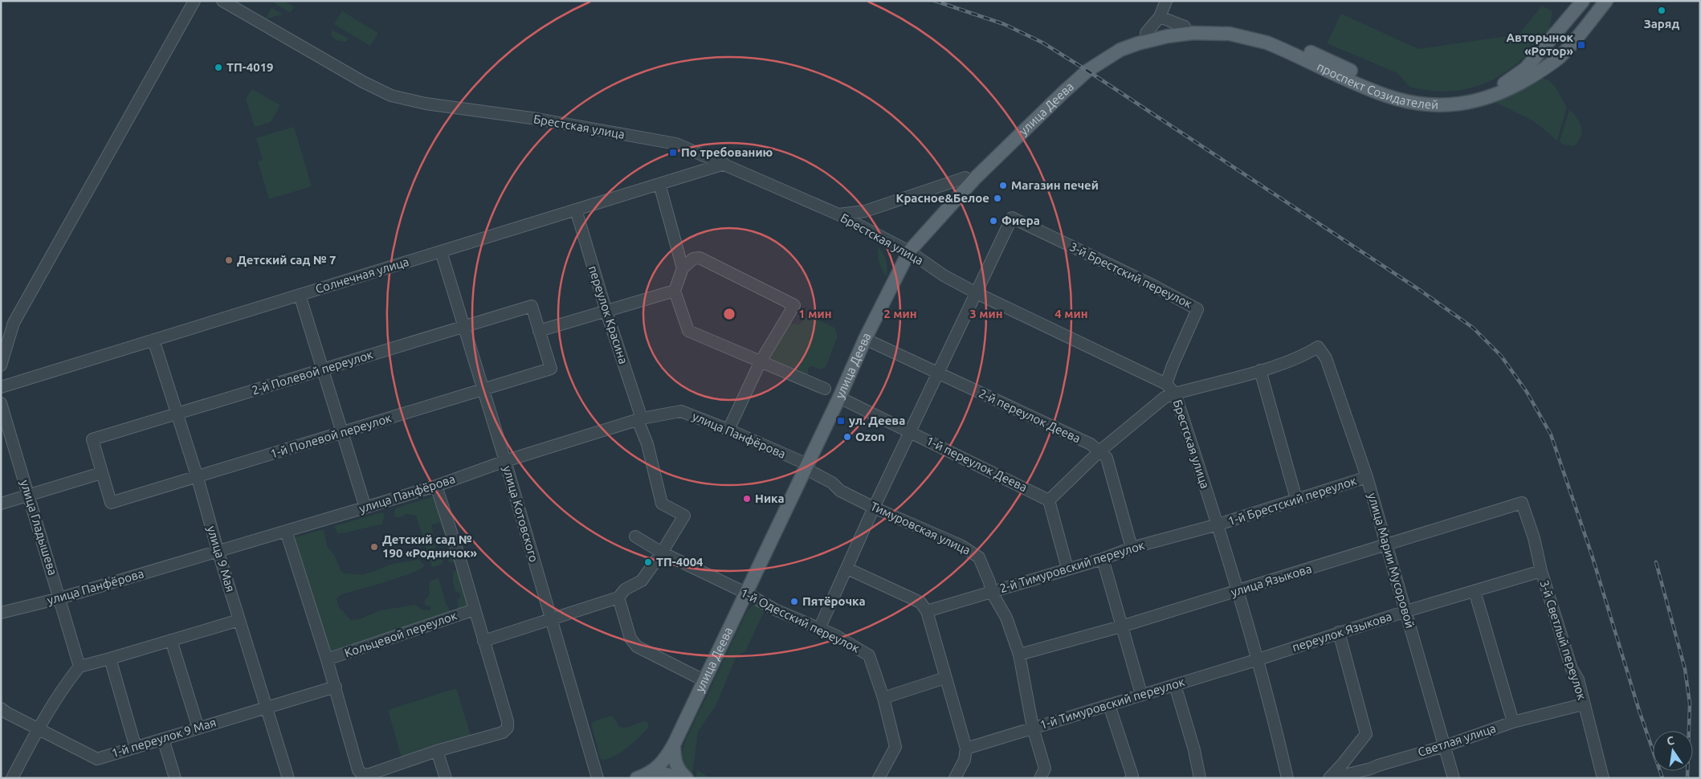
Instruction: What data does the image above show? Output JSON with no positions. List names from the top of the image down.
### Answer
{
  "streets": {
    "main road": ["проспект Созидателей", "улица Деева"],
    "street": [
      "Брестская улица",
      "Солнечная улица",
      "3-й Брестский переулок",
      "переулок Красина",
      "2-й Полевой переулок",
      "2-й переулок Деева",
      "улица Панфёрова",
      "1-й Полевой переулок",
      "1-й переулок Деева",
      "1-й Брестский переулок",
      "улица Котовского",
      "улица Гладышева",
      "Тимуровская улица",
      "улица 9 Мая",
      "улица Марии Мусоровой",
      "2-й Тимуровский переулок",
      "улица Языкова",
      "1-й Одесский переулок",
      "переулок Языкова",
      "Кольцевой переулок",
      "3-й Светлый переулок",
      "1-й Тимуровский переулок",
      "1-й переулок 9 Мая",
      "Светлая улица"
    ]
  },
  "crossings": [
    ["проспект Созидателей", "улица Деева"],
    ["улица Деева", "Брестская улица"],
    ["улица Деева", "2-й переулок Деева"],
    ["улица Деева", "улица Панфёрова"],
    ["улица Деева", "1-й переулок Деева"],
    ["улица Деева", "Тимуровская улица"],
    ["улица Деева", "1-й Одесский переулок"],
    ["Брестская улица", "Солнечная улица"],
    ["Брестская улица", "3-й Брестский переулок"],
    ["Брестская улица", "1-й Брестский переулок"],
    ["Брестская улица", "2-й Тимуровский переулок"],
    ["Брестская улица", "улица Языкова"],
    ["Брестская улица", "переулок Языкова"],
    ["Брестская улица", "1-й Тимуровский переулок"],
    ["Солнечная улица", "переулок Красина"],
    ["Солнечная улица", "улица Котовского"],
    ["Солнечная улица", "улица 9 Мая"],
    ["переулок Красина", "улица Панфёрова"],
    ["переулок Красина", "1-й Одесский переулок"],
    ["2-й Полевой переулок", "1-й Полевой переулок"],
    ["2-й Полевой переулок", "улица Котовского"],
    ["2-й Полевой переулок", "улица 9 Мая"],
    ["2-й переулок Деева", "2-й Тимуровский переулок"],
    ["улица Панфёрова", "улица Котовского"],
    ["улица Панфёрова", "улица Гладышева"],
    ["улица Панфёрова", "Тимуровская улица"],
    ["улица Панфёрова", "улица 9 Мая"],
    ["1-й Полевой переулок", "улица Котовского"],
    ["1-й Полевой переулок", "улица 9 Мая"],
    ["1-й Брестский переулок", "улица Марии Мусоровой"],
    ["1-й Брестский переулок", "2-й Тимуровский переулок"],
    ["Тимуровская улица", "2-й Тимуровский переулок"],
    ["Тимуровская улица", "улица Языкова"],
    ["Тимуровская улица", "1-й Тимуровский переулок"],
    ["улица 9 Мая", "1-й переулок 9 Мая"],
    ["улица Марии Мусоровой", "улица Языкова"],
    ["улица Марии Мусоровой", "переулок Языкова"],
    ["улица Марии Мусоровой", "Светлая улица"],
    ["улица Языкова", "3-й Светлый переулок"],
    ["переулок Языкова", "3-й Светлый переулок"],
    ["переулок Языкова", "1-й Тимуровский переулок"],
    ["3-й Светлый переулок", "Светлая улица"]
  ],
  "places": {
    "other": [
      "Заряд",
      "ТП-4019",
      "Магазин печей",
      "Красное&Белое",
      "Фиера",
      "Детский сад № 7",
      "Ozon",
      "Ника",
      "Детский сад № 190 «Родничок»",
      "ТП-4004",
      "Пятёрочка"
    ],
    "transit": ["Авторынок «Ротор»", "По требованию", "ул. Деева"]
  },
  "north": "top",
  "rings": [
    "1 мин",
    "2 мин",
    "3 мин",
    "4 мин"
  ]
}
